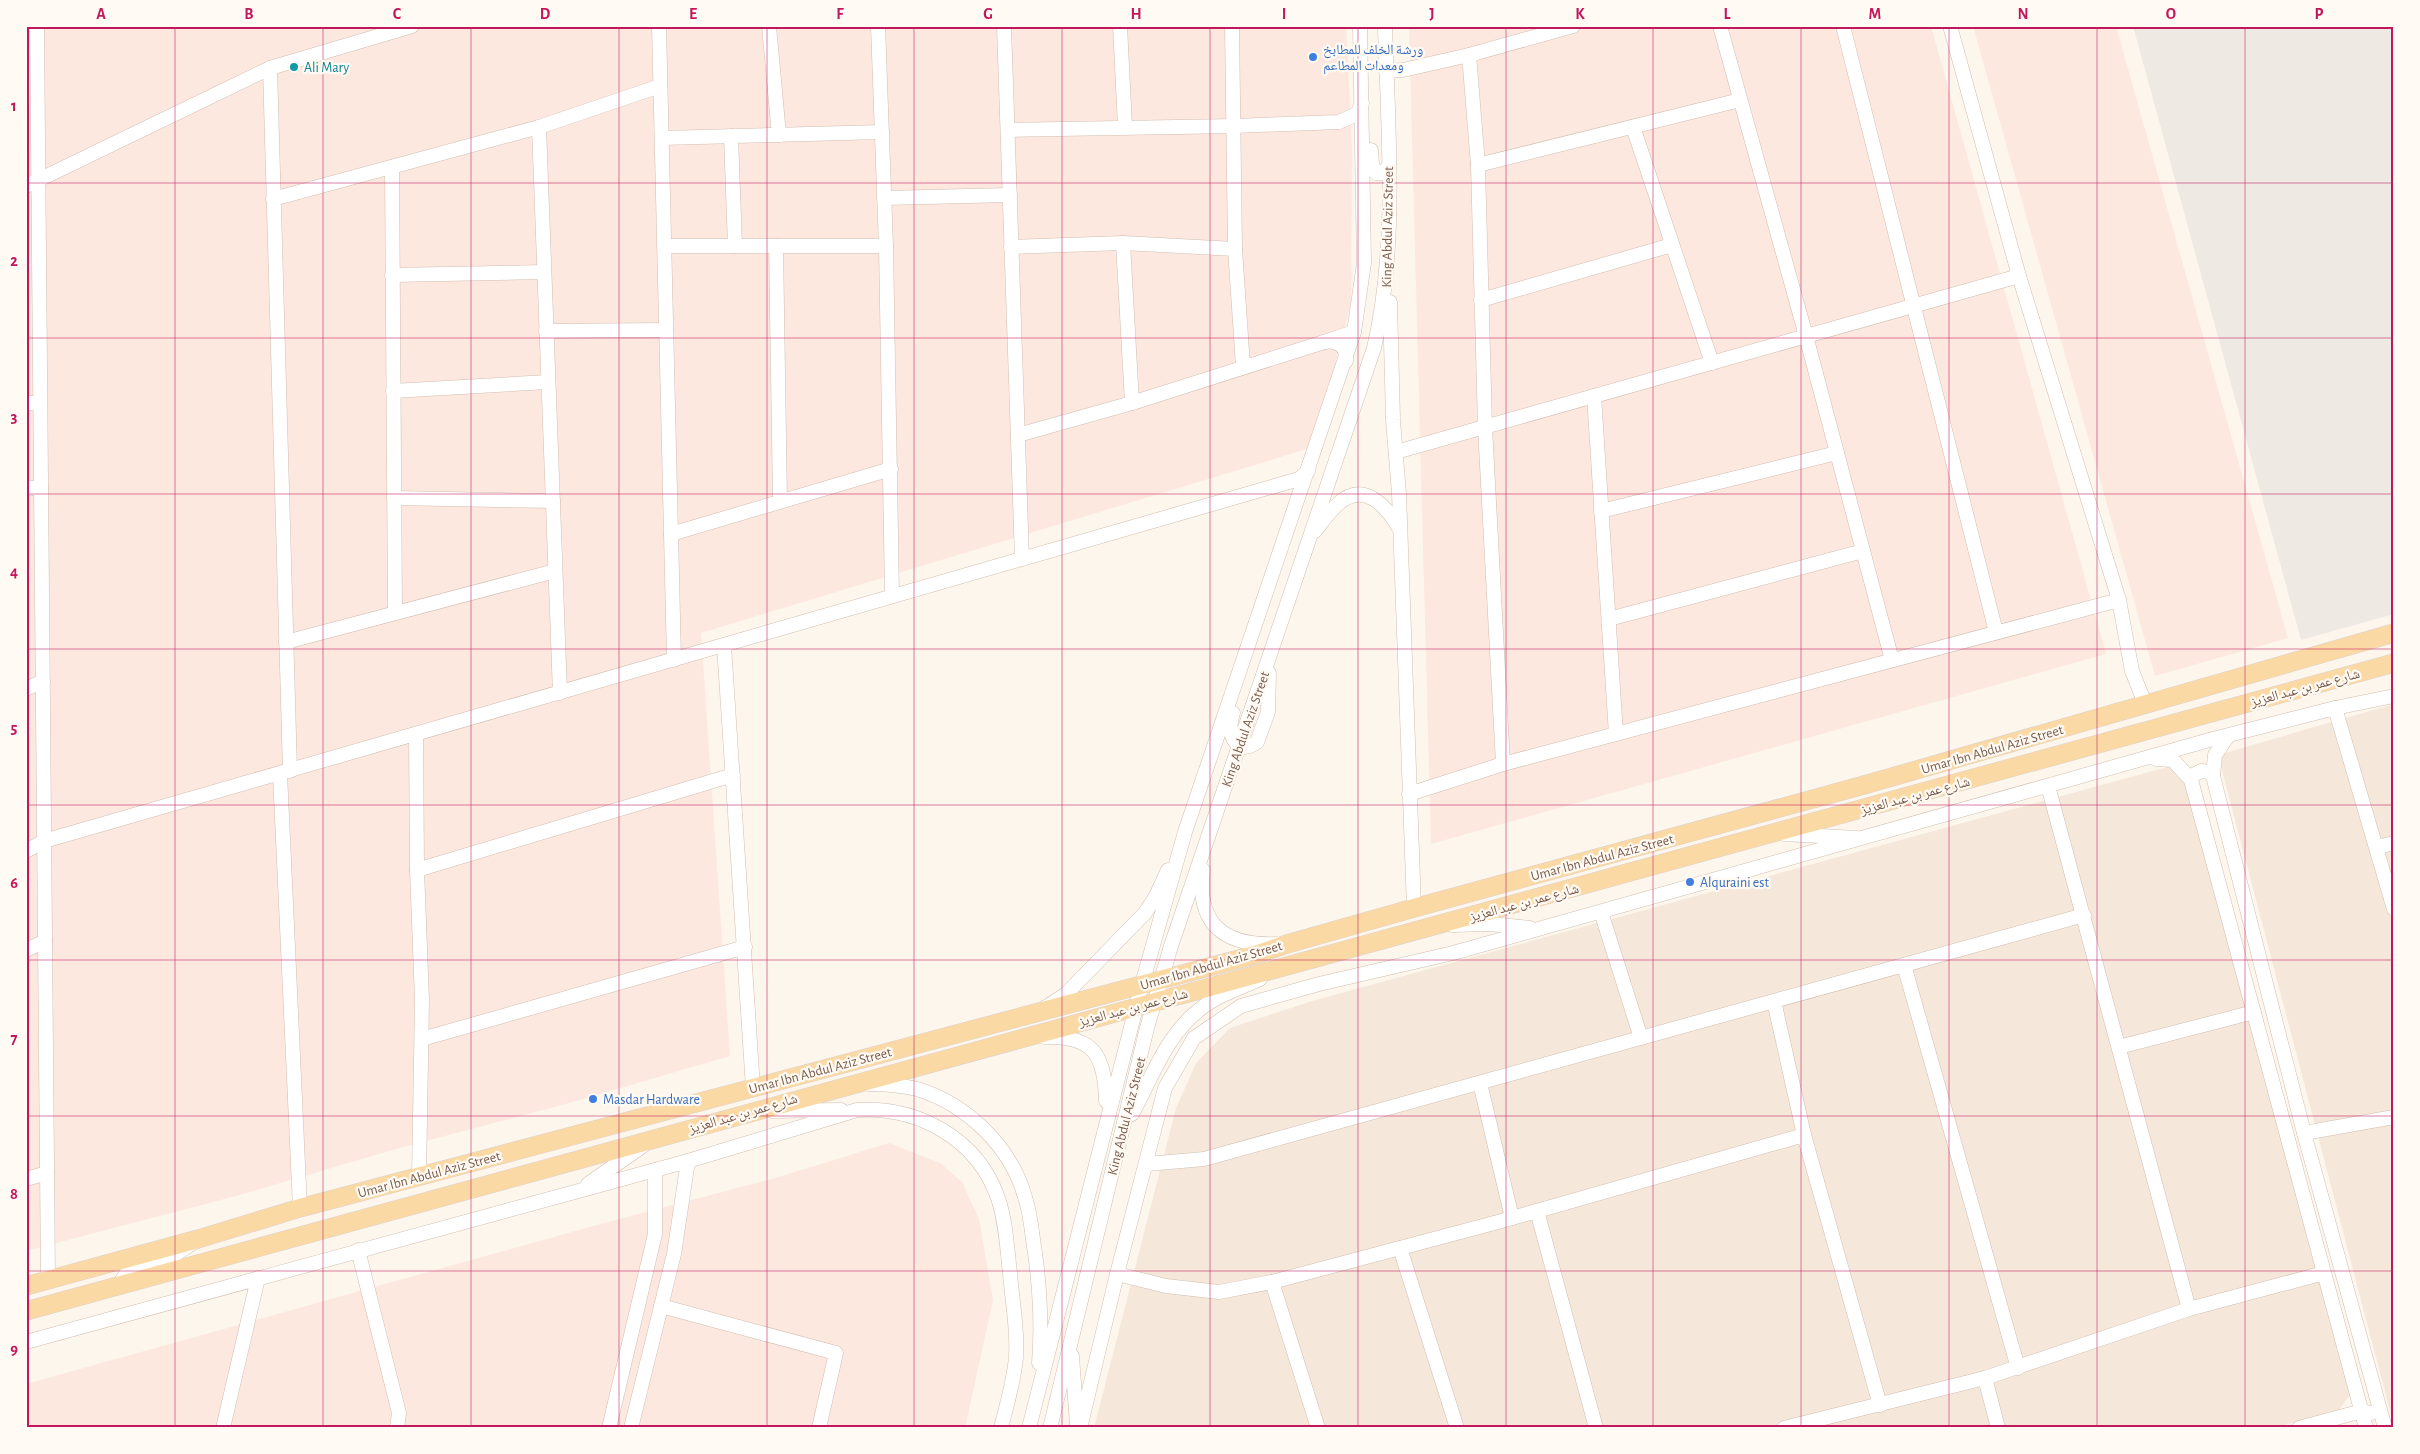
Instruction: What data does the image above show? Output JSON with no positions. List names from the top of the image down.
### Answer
{
  "streets": {
    "main road": ["شارع عمر بن عبد العزيز", "Umar Ibn Abdul Aziz Street"],
    "street": ["King Abdul Aziz Street"]
  },
  "crossings": [
    ["King Abdul Aziz Street", "شارع عمر بن عبد العزيز"],
    ["King Abdul Aziz Street", "Umar Ibn Abdul Aziz Street"],
    ["شارع عمر بن عبد العزيز", "Umar Ibn Abdul Aziz Street"]
  ],
  "places": [
    "ورشة الخلف للمطابخ ومعدات المطاعم",
    "Ali Mary",
    "Alquraini est",
    "Masdar Hardware"
  ],
  "grid": {
    "columns": [
      "A",
      "B",
      "C",
      "D",
      "E",
      "F",
      "G",
      "H",
      "I",
      "J",
      "K",
      "L",
      "M",
      "N",
      "O",
      "P"
    ],
    "rows": [
      "1",
      "2",
      "3",
      "4",
      "5",
      "6",
      "7",
      "8",
      "9"
    ]
  }
}
